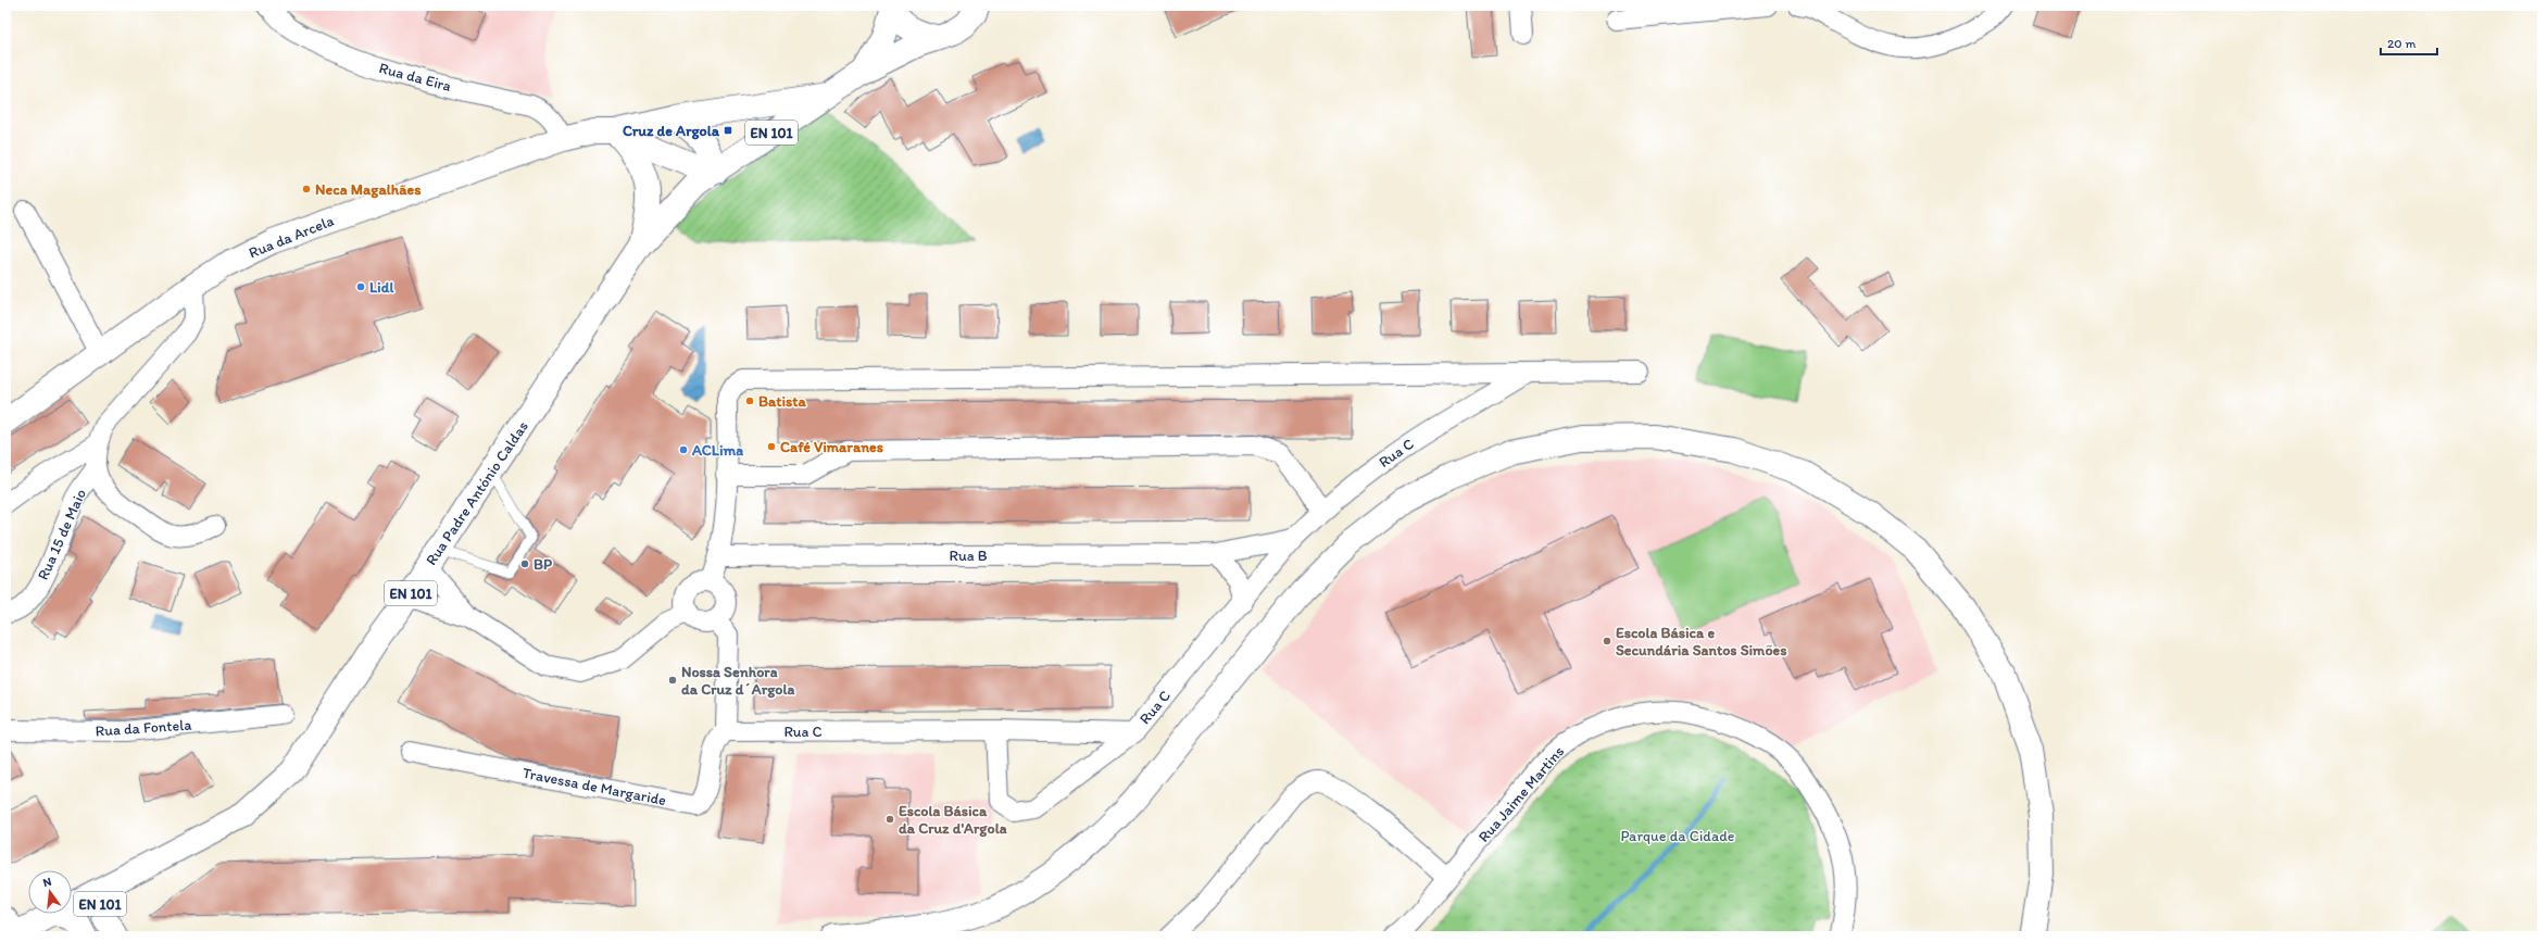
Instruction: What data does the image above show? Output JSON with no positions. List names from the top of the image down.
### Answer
{
  "streets": {
    "street": [
      "Rua da Eira",
      "EN 101",
      "Rua da Arcela",
      "Rua C",
      "Rua Padre António Caldas",
      "Rua 15 de Maio",
      "Rua B",
      "Rua da Fontela",
      "Travessa de Margaride",
      "Rua Jaime Martins"
    ]
  },
  "crossings": [
    ["Rua da Eira", "Rua da Arcela"],
    ["EN 101", "Rua Padre António Caldas"],
    ["Rua C", "Rua B"],
    ["Rua C", "Travessa de Margaride"]
  ],
  "parks": ["Parque da Cidade"],
  "places": {
    "transit": ["Cruz de Argola"],
    "other": [
      "Neca Magalhães",
      "Lidl",
      "Batista",
      "Café Vimaranes",
      "ACLima",
      "BP",
      "Escola Básica e Secundária Santos Simões",
      "Nossa Senhora da Cruz d´Argola",
      "Escola Básica da Cruz d'Argola"
    ]
  },
  "scale_bar": "20 m",
  "north": "top"
}
